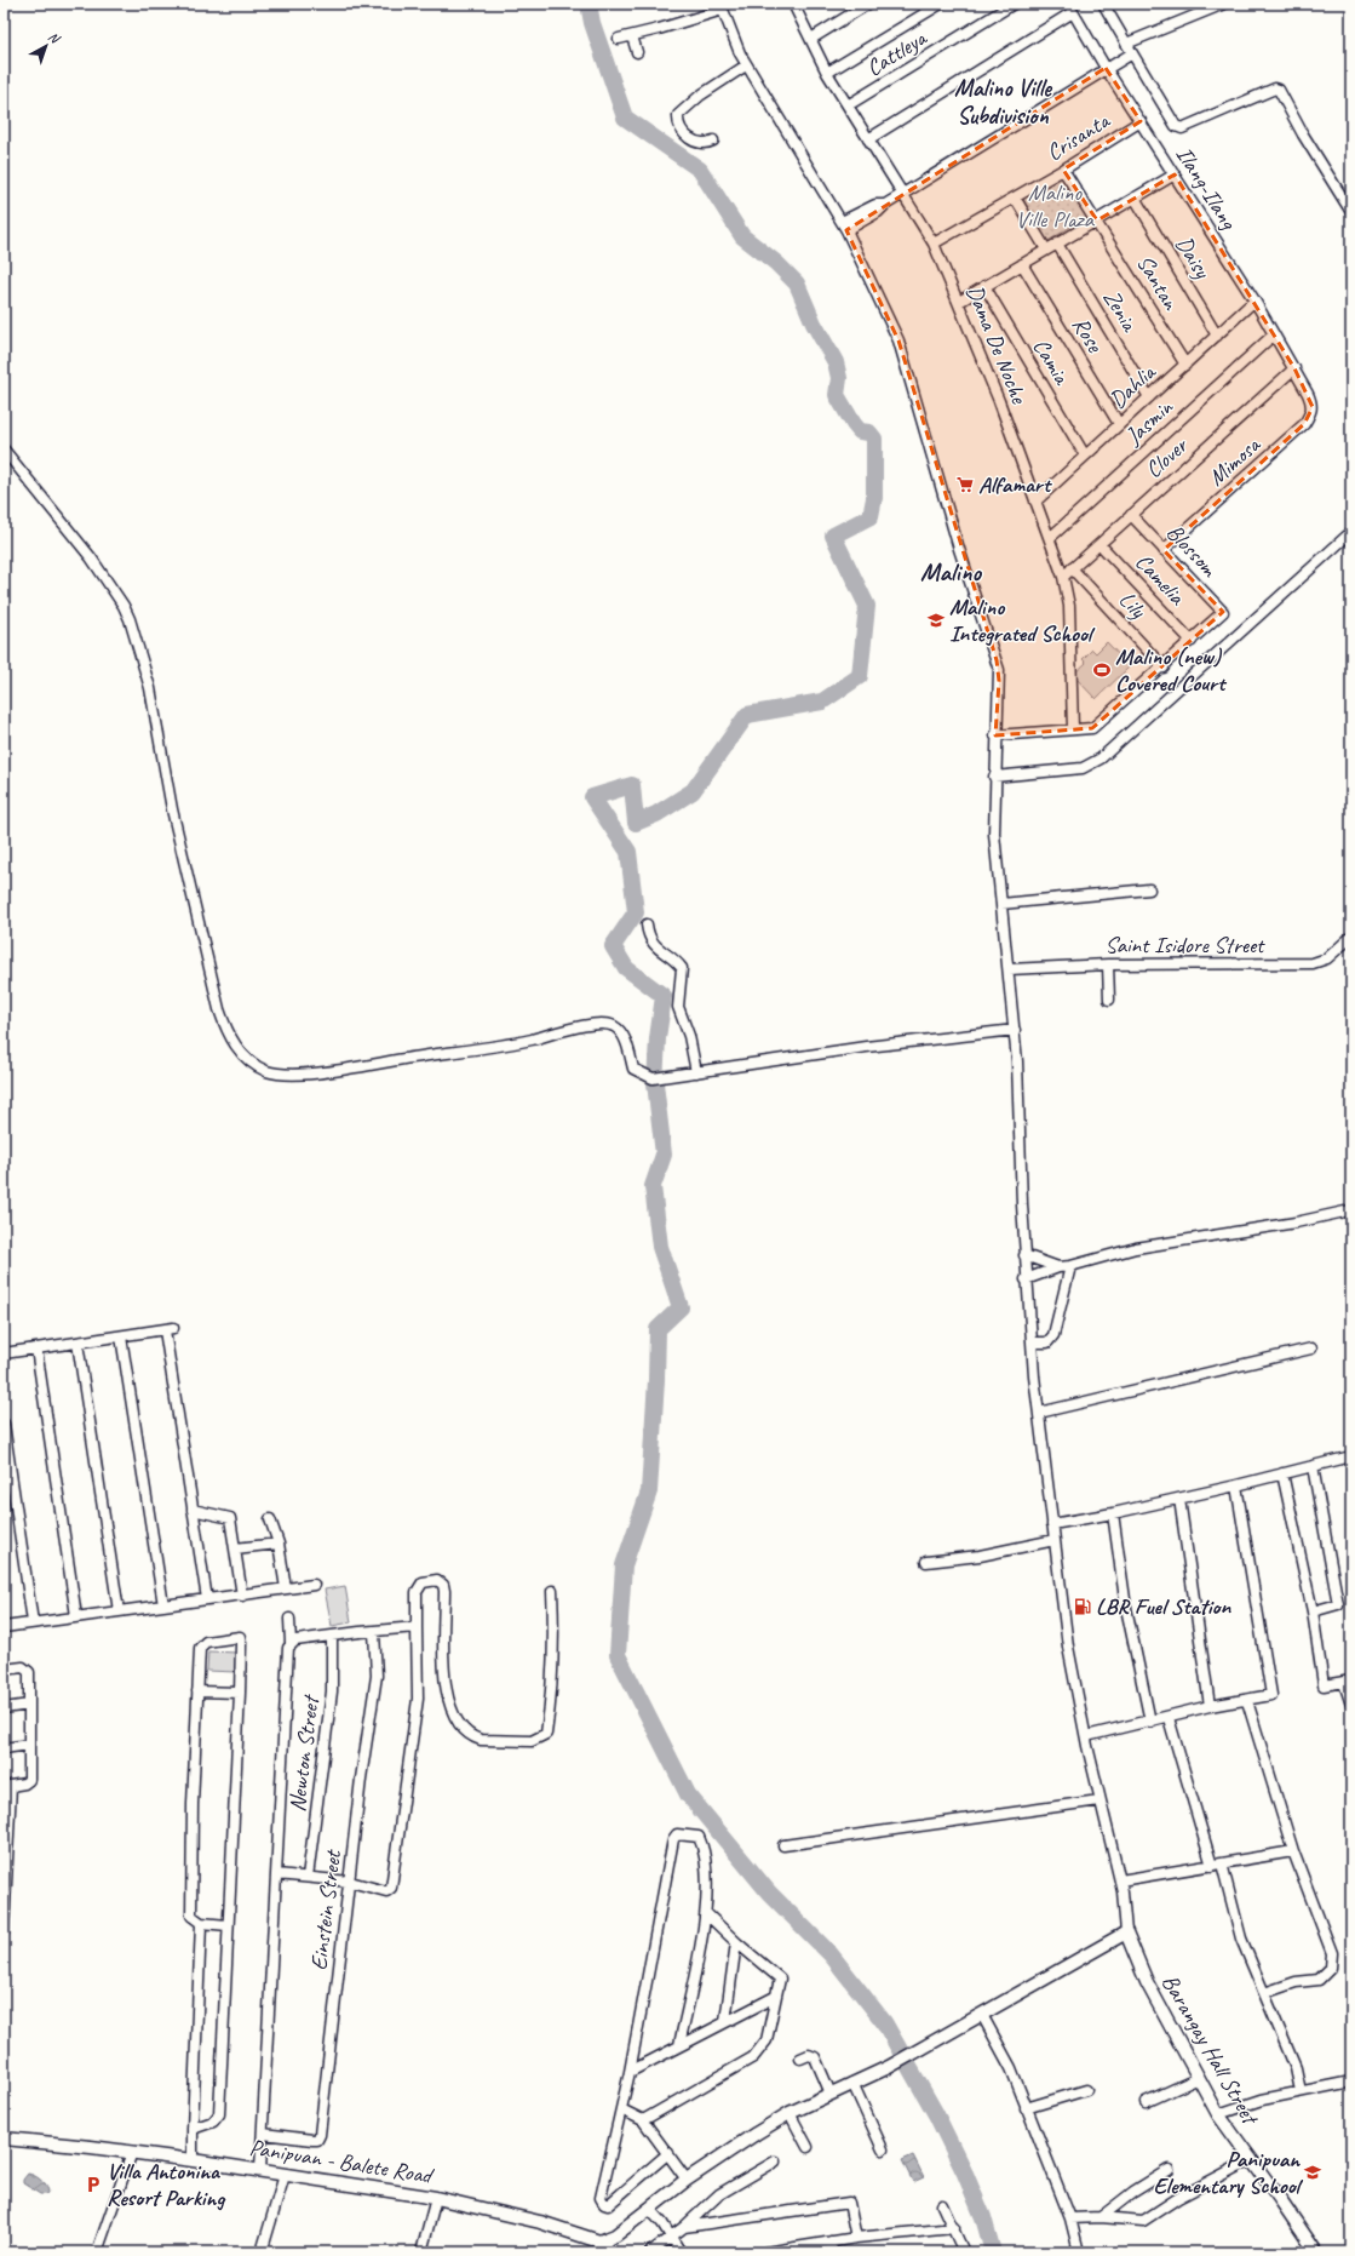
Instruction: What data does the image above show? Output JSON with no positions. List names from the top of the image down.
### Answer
{
  "streets": {
    "main road": ["Barangay Hall Street", "Panipuan - Balete Road"],
    "street": [
      "Cattleya",
      "Crisanta",
      "Ilang-Ilang",
      "Daisy",
      "Santan",
      "Zenia",
      "Rose",
      "Dama De Noche",
      "Camia",
      "Dahlia",
      "Jasmin",
      "Clover",
      "Mimosa",
      "Blossom",
      "Camelia",
      "Lily",
      "Saint Isidore Street",
      "Newton Street",
      "Einstein Street"
    ]
  },
  "crossings": [
    ["Cattleya", "Dama De Noche"],
    ["Crisanta", "Ilang-Ilang"],
    ["Crisanta", "Santan"],
    ["Crisanta", "Dama De Noche"],
    ["Ilang-Ilang", "Dahlia"],
    ["Ilang-Ilang", "Jasmin"],
    ["Ilang-Ilang", "Clover"],
    ["Ilang-Ilang", "Mimosa"],
    ["Daisy", "Dahlia"],
    ["Santan", "Dahlia"],
    ["Zenia", "Dahlia"],
    ["Rose", "Dahlia"],
    ["Dama De Noche", "Dahlia"],
    ["Dama De Noche", "Jasmin"],
    ["Dama De Noche", "Clover"],
    ["Camia", "Dahlia"],
    ["Clover", "Blossom"],
    ["Clover", "Camelia"],
    ["Clover", "Lily"],
    ["Mimosa", "Blossom"],
    ["Blossom", "Camelia"]
  ],
  "districts": ["Malino Ville Subdivision", "Malino"],
  "parks": ["Malino Ville Plaza"],
  "places": {
    "supermarket": ["Alfamart"],
    "school or university": ["Malino Integrated School", "Panipuan Elementary School"],
    "sports": ["Malino (new) Covered Court"],
    "fuel station": ["LBR Fuel Station"],
    "parking": ["Villa Antonina Resort Parking"]
  },
  "north": "top right"
}
